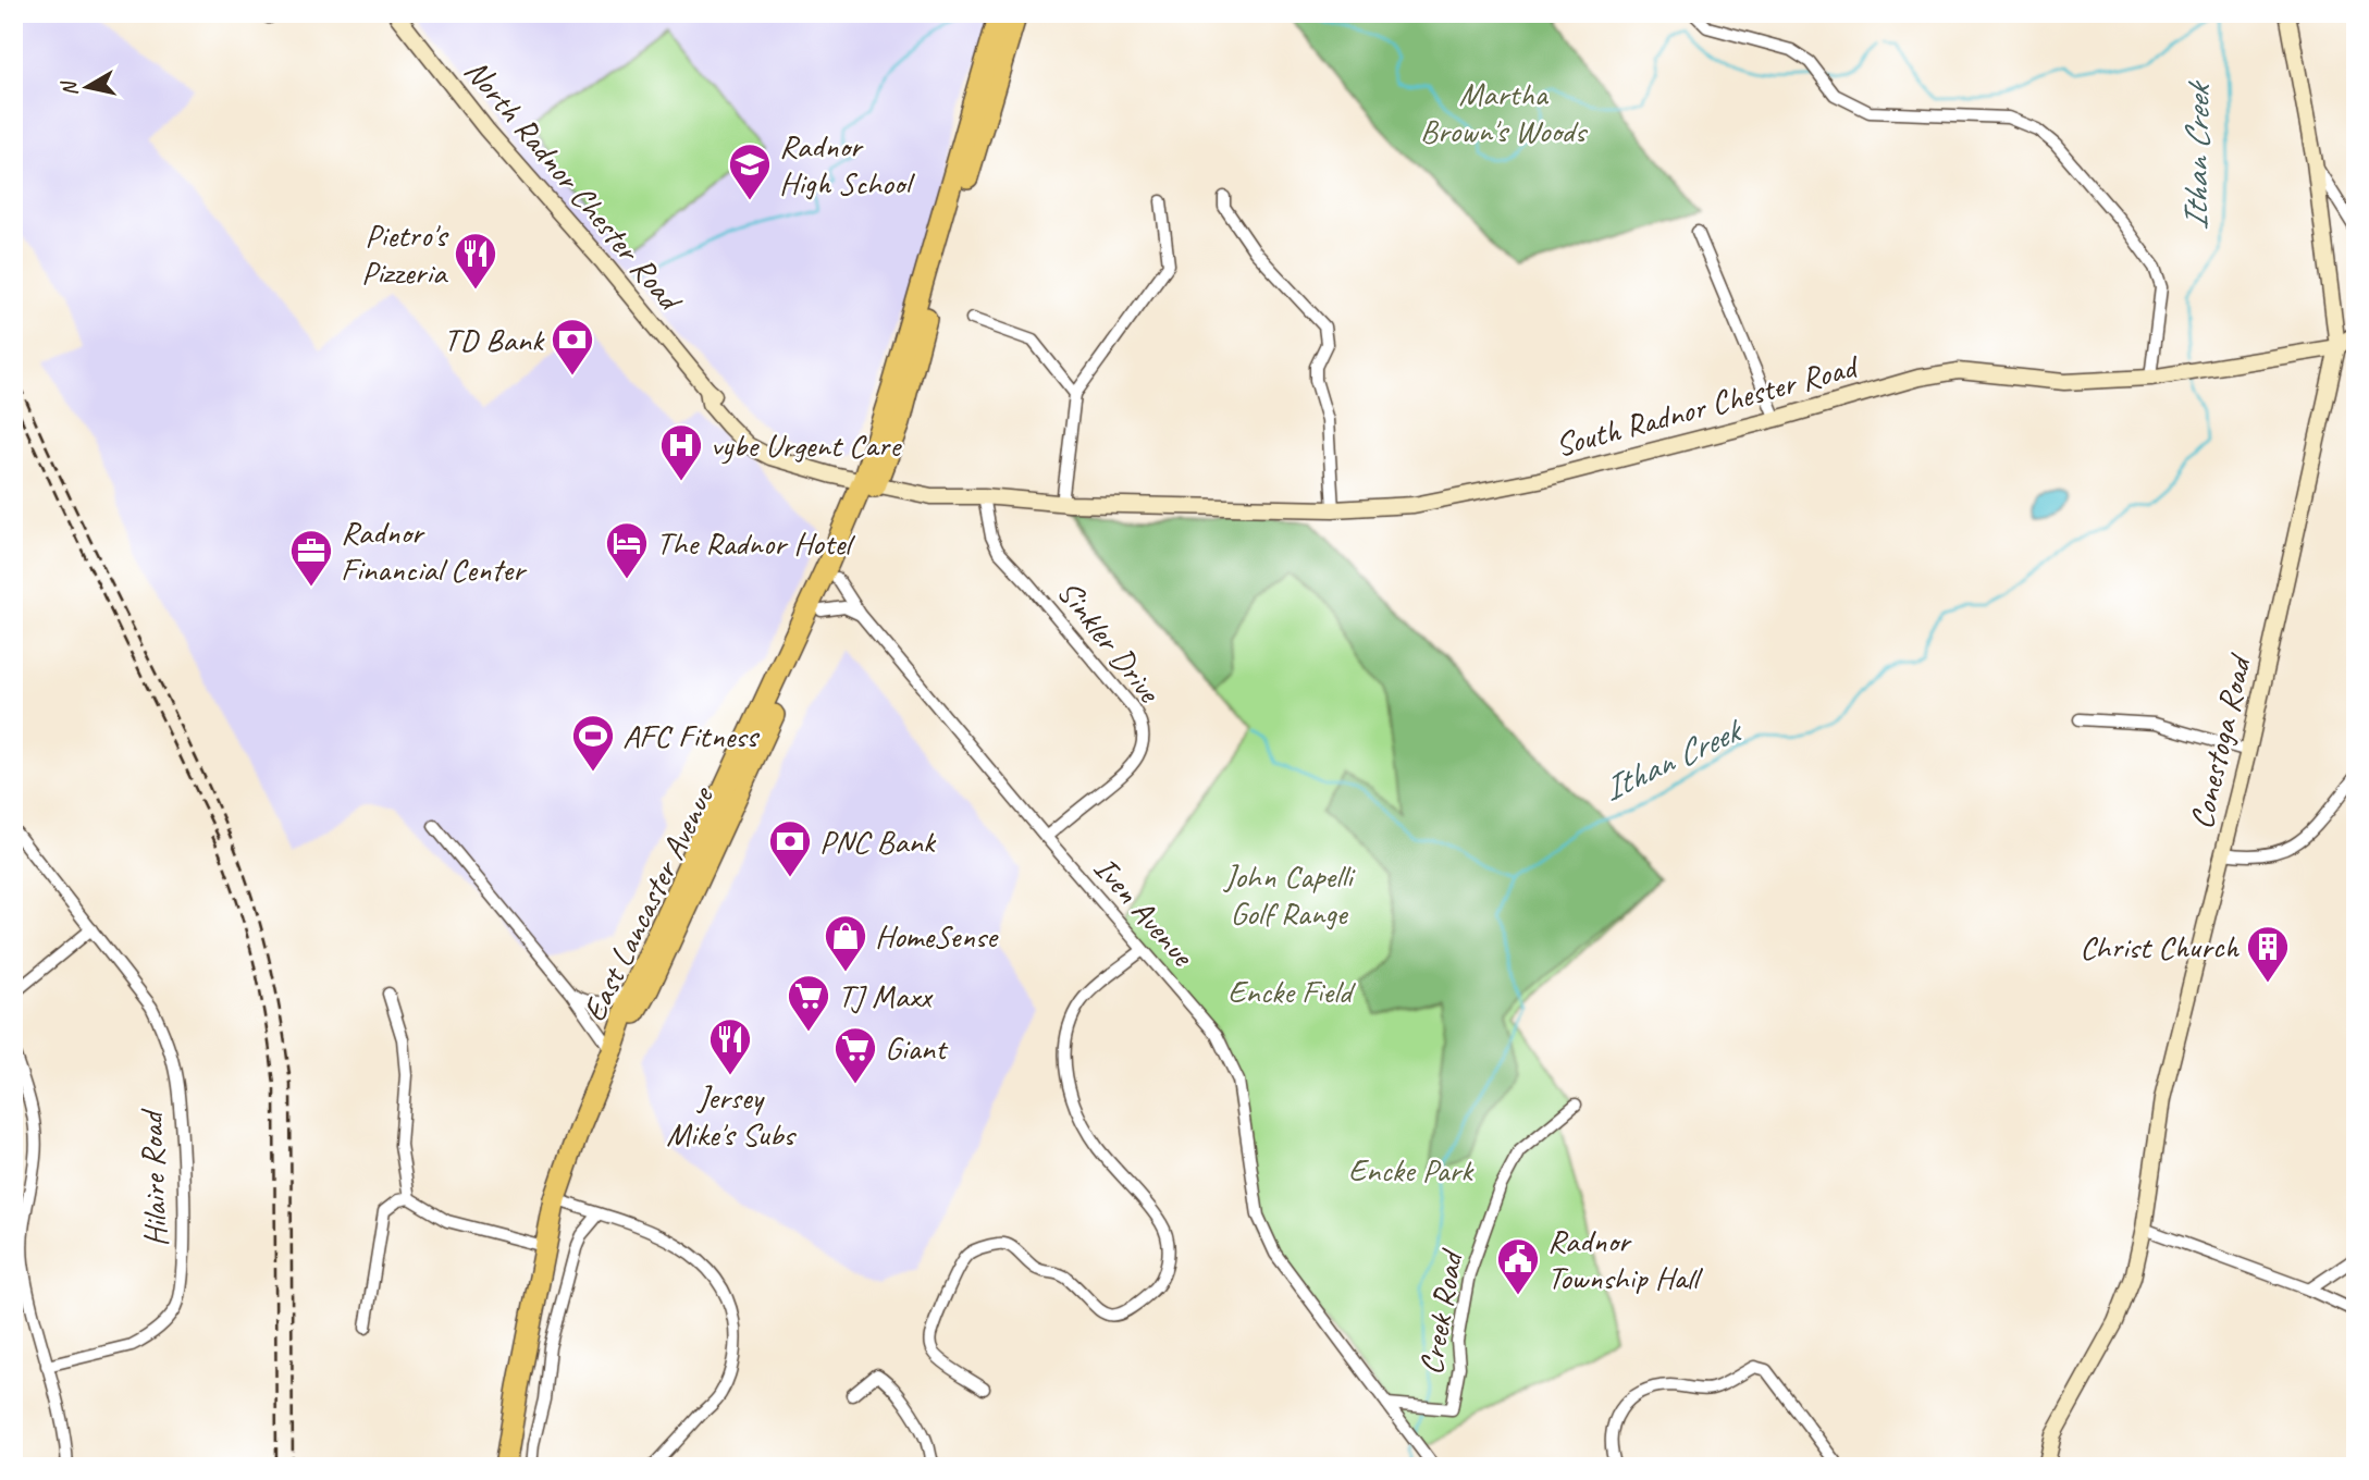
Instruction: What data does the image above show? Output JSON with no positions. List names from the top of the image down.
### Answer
{
  "streets": {
    "highway": ["East Lancaster Avenue"],
    "main road": ["North Radnor Chester Road", "South Radnor Chester Road", "Conestoga Road"],
    "street": [
      "Sinkler Drive",
      "Iven Avenue",
      "Hilaire Road",
      "Creek Road"
    ]
  },
  "crossings": [
    ["North Radnor Chester Road", "South Radnor Chester Road"],
    ["North Radnor Chester Road", "Sinkler Drive"],
    ["North Radnor Chester Road", "East Lancaster Avenue"],
    ["South Radnor Chester Road", "Conestoga Road"],
    ["Sinkler Drive", "Iven Avenue"],
    ["East Lancaster Avenue", "Iven Avenue"],
    ["Iven Avenue", "Creek Road"]
  ],
  "water": ["Ithan Creek"],
  "parks": [
    "Martha Brown's Woods",
    "John Capelli Golf Range",
    "Encke Field",
    "Encke Park"
  ],
  "places": {
    "school or university": ["Radnor High School"],
    "restaurant": ["Pietro's Pizzeria", "Jersey Mike's Subs"],
    "bank": ["TD Bank", "PNC Bank"],
    "hospital": ["vybe Urgent Care"],
    "hotel": ["The Radnor Hotel"],
    "office": ["Radnor Financial Center"],
    "sports": ["AFC Fitness"],
    "shop": ["HomeSense"],
    "building": ["Christ Church"],
    "supermarket": ["TJ Maxx", "Giant"],
    "public building": ["Radnor Township Hall"]
  },
  "north": "left"
}
